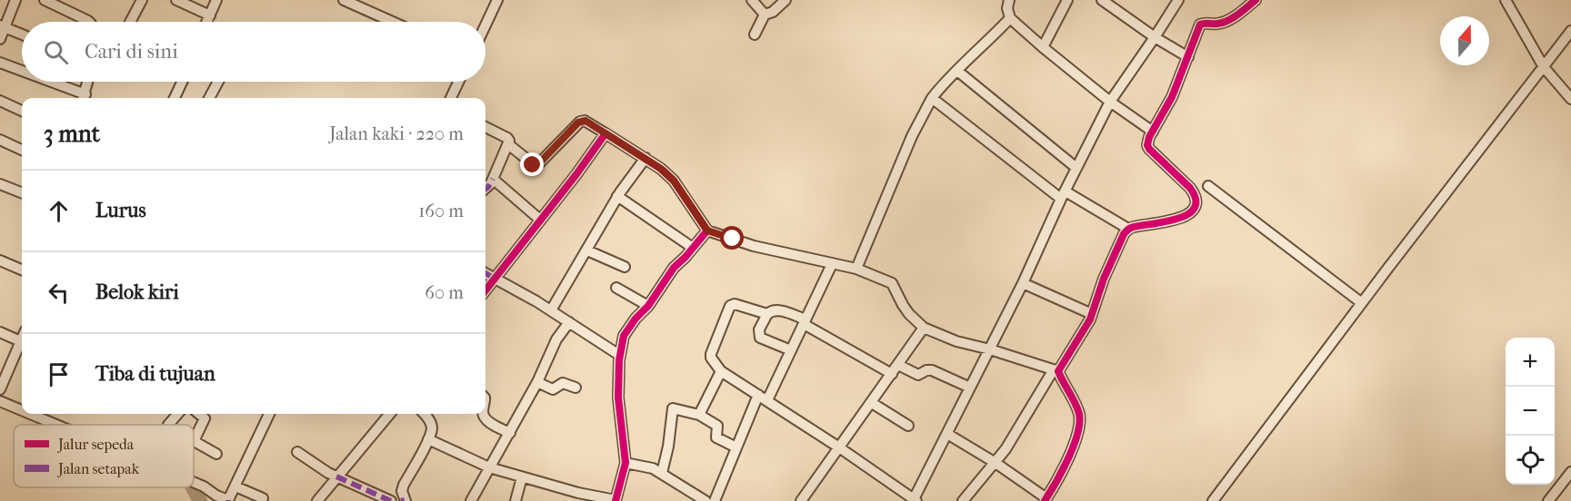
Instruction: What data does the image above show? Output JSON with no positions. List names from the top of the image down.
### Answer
{
  "legend": ["Jalur sepeda", "Jalan setapak"],
  "north": "top",
  "page": {
    "search": "Cari di sini",
    "heading": ["3 mnt", "Jalan kaki · 220 m"],
    "list": [
      ["Lurus", "160 m"],
      ["Belok kiri", "60 m"],
      "Tiba di tujuan"
    ],
    "map_buttons": ["+", "−"]
  }
}
